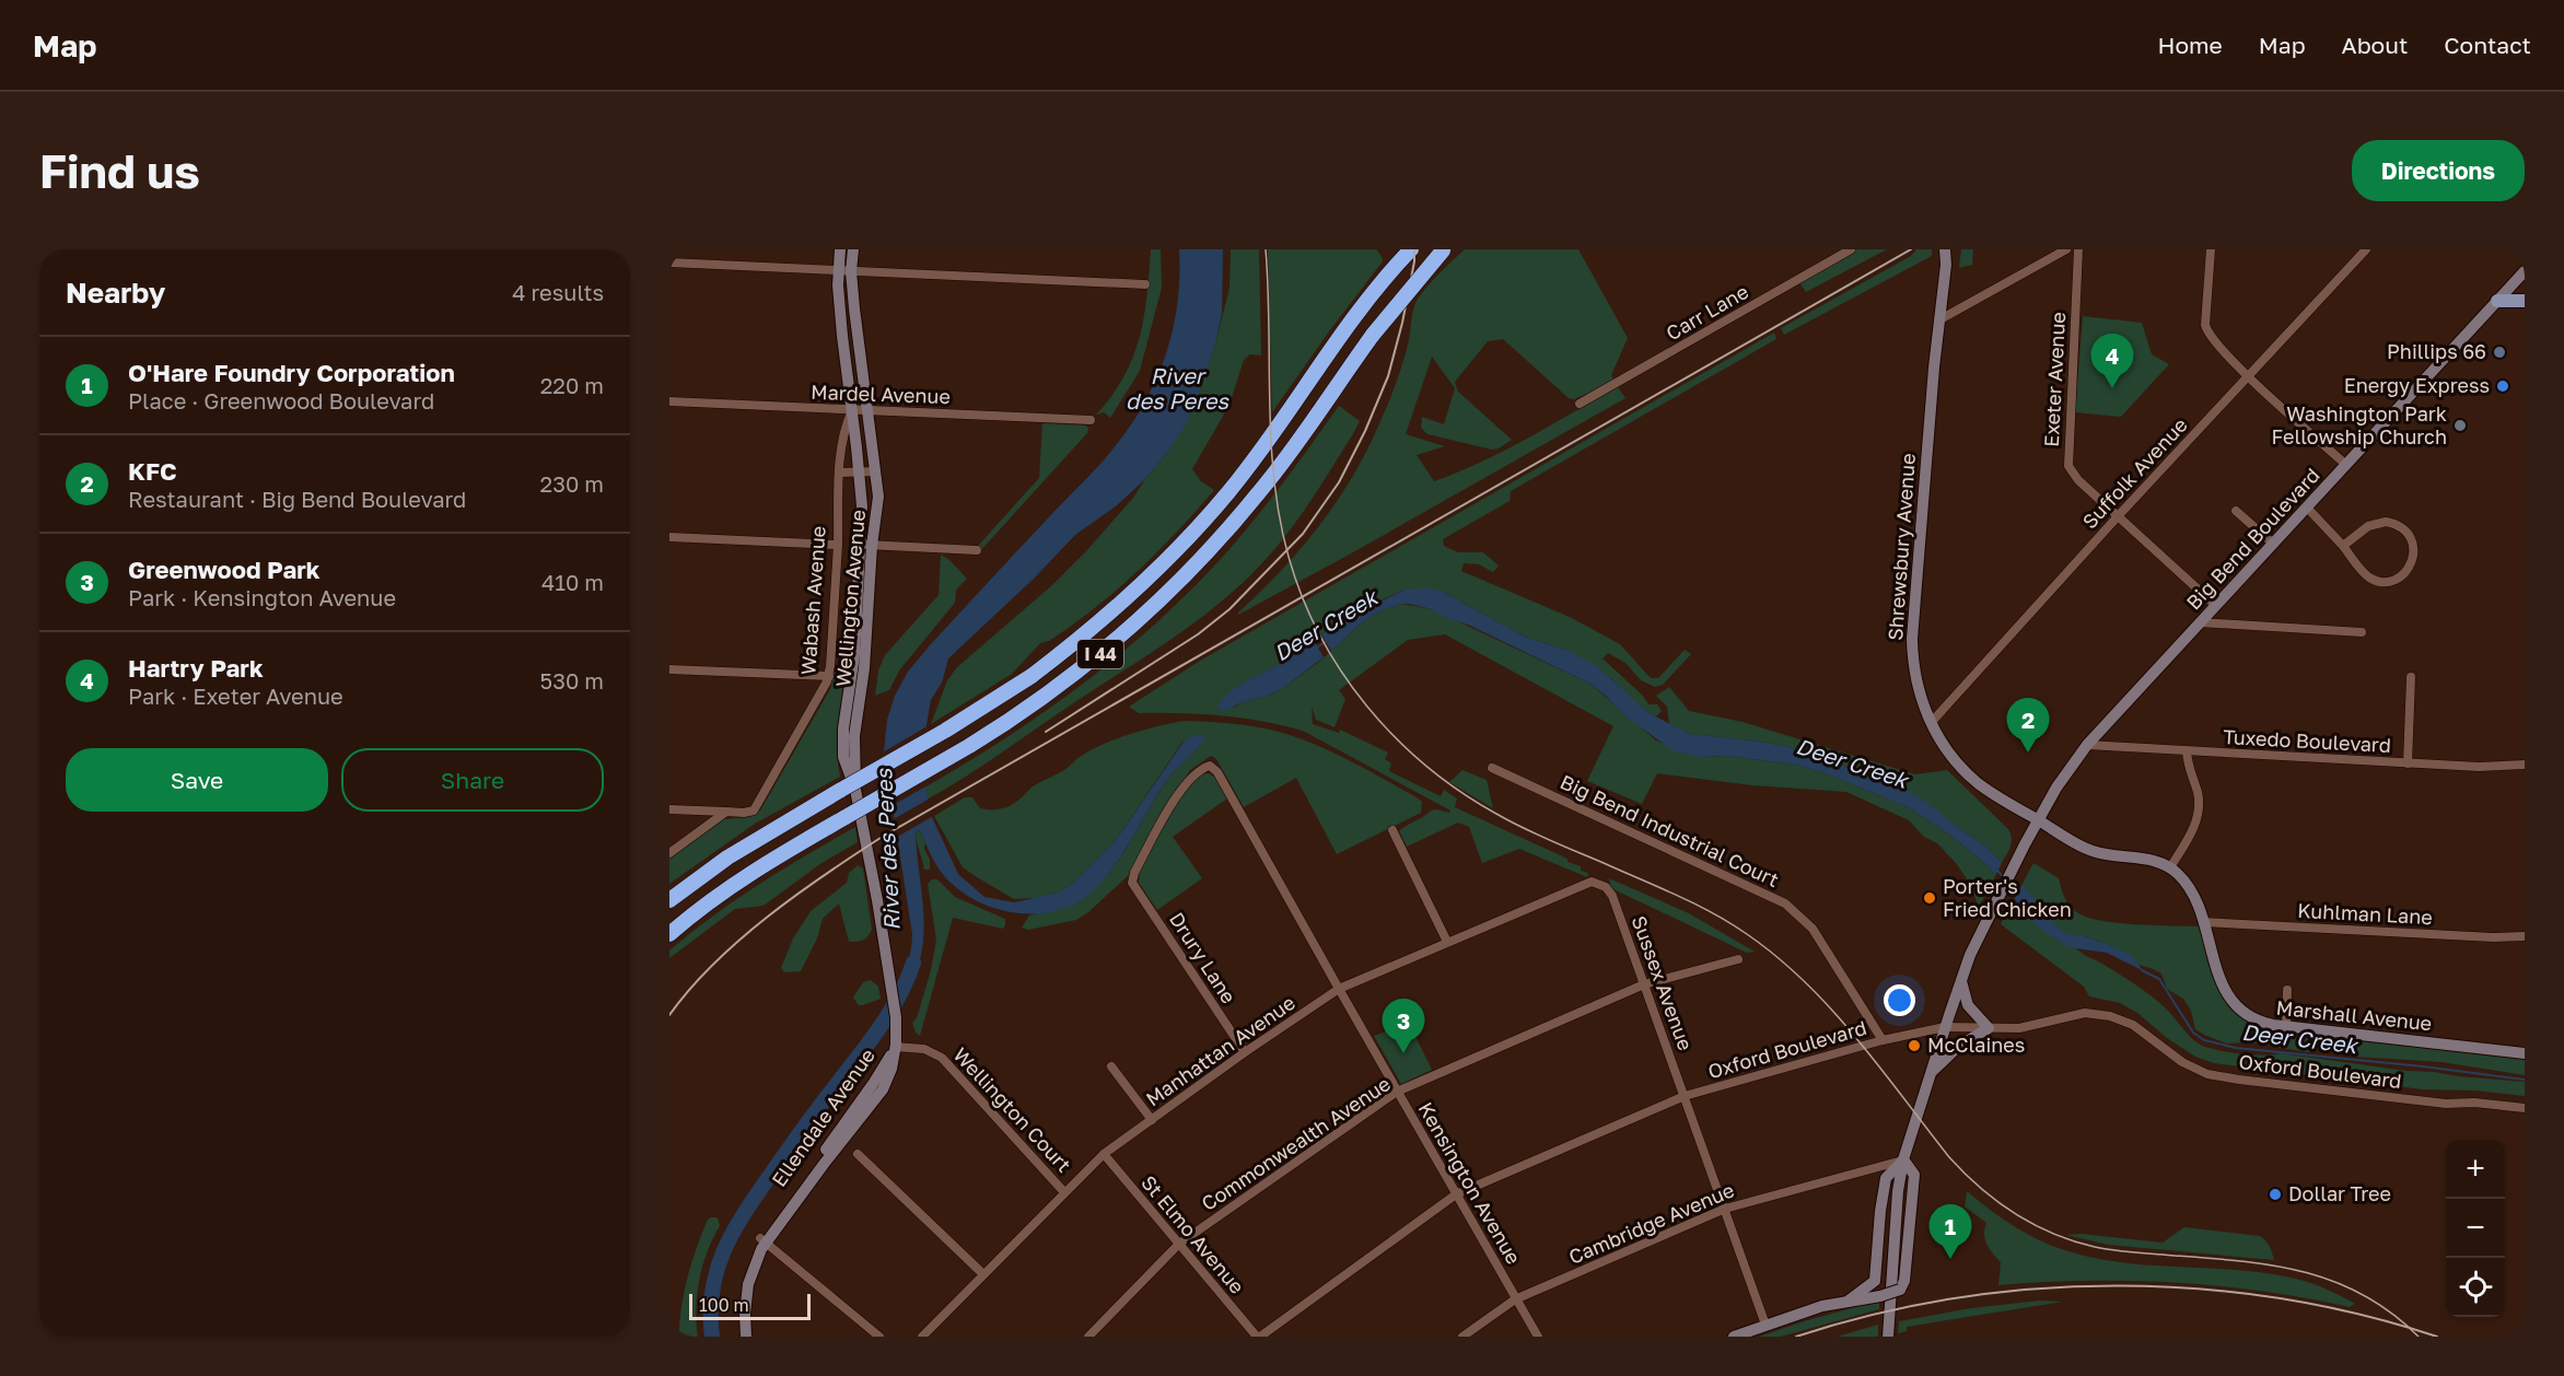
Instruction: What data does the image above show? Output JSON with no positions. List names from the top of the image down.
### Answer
{
  "streets": {
    "highway": ["I 44"],
    "main road": [
      "Big Bend Boulevard",
      "Shrewsbury Avenue",
      "Wellington Avenue",
      "Wabash Avenue",
      "Marshall Avenue",
      "Ellendale Avenue"
    ],
    "street": [
      "Carr Lane",
      "Exeter Avenue",
      "Mardel Avenue",
      "Suffolk Avenue",
      "Tuxedo Boulevard",
      "Big Bend Industrial Court",
      "Kuhlman Lane",
      "Drury Lane",
      "Sussex Avenue",
      "Oxford Boulevard",
      "Manhattan Avenue",
      "Wellington Court",
      "Commonwealth Avenue",
      "Kensington Avenue",
      "Cambridge Avenue",
      "St Elmo Avenue"
    ]
  },
  "crossings": [
    ["Exeter Avenue", "Suffolk Avenue"],
    ["Exeter Avenue", "Big Bend Boulevard"],
    ["Mardel Avenue", "Wellington Avenue"],
    ["Mardel Avenue", "Wabash Avenue"],
    ["Suffolk Avenue", "Shrewsbury Avenue"],
    ["Big Bend Boulevard", "Shrewsbury Avenue"],
    ["Big Bend Boulevard", "Tuxedo Boulevard"],
    ["Big Bend Boulevard", "Oxford Boulevard"],
    ["Big Bend Boulevard", "Cambridge Avenue"],
    ["Shrewsbury Avenue", "Marshall Avenue"],
    ["Wellington Avenue", "Wabash Avenue"],
    ["Wellington Avenue", "I 44"],
    ["Wellington Avenue", "Wellington Court"],
    ["Wellington Avenue", "Ellendale Avenue"],
    ["Big Bend Industrial Court", "Oxford Boulevard"],
    ["Kuhlman Lane", "Marshall Avenue"],
    ["Drury Lane", "Manhattan Avenue"],
    ["Drury Lane", "Kensington Avenue"],
    ["Sussex Avenue", "Oxford Boulevard"],
    ["Sussex Avenue", "Manhattan Avenue"],
    ["Sussex Avenue", "Commonwealth Avenue"],
    ["Sussex Avenue", "Cambridge Avenue"],
    ["Oxford Boulevard", "Kensington Avenue"],
    ["Oxford Boulevard", "St Elmo Avenue"],
    ["Manhattan Avenue", "Wellington Court"],
    ["Manhattan Avenue", "Kensington Avenue"],
    ["Manhattan Avenue", "St Elmo Avenue"],
    ["Wellington Court", "Ellendale Avenue"],
    ["Commonwealth Avenue", "Kensington Avenue"],
    ["Commonwealth Avenue", "St Elmo Avenue"],
    ["Kensington Avenue", "Cambridge Avenue"]
  ],
  "water": ["River des Peres", "Deer Creek"],
  "places": [
    "Phillips 66",
    "Energy Express",
    "Washington Park Fellowship Church",
    "Porter's Fried Chicken",
    "McClaines",
    "Dollar Tree"
  ],
  "scale_bar": "100 m",
  "page": {
    "header": "Map",
    "nav": [
      "Home",
      "Map",
      "About",
      "Contact"
    ],
    "buttons": [
      "Directions",
      ["Save", "Share"]
    ],
    "title": "Find us",
    "heading": ["Nearby", "4 results"],
    "pins": [
      "4",
      "2",
      "3",
      "1"
    ],
    "list": [
      {
        "mark": "1",
        "name": "O'Hare Foundry Corporation",
        "note": "Place · Greenwood Boulevard",
        "value": "220 m"
      },
      {
        "mark": "2",
        "name": "KFC",
        "note": "Restaurant · Big Bend Boulevard",
        "value": "230 m"
      },
      {
        "mark": "3",
        "name": "Greenwood Park",
        "note": "Park · Kensington Avenue",
        "value": "410 m"
      },
      {
        "mark": "4",
        "name": "Hartry Park",
        "note": "Park · Exeter Avenue",
        "value": "530 m"
      }
    ],
    "map_buttons": ["+", "−"],
    "scale": "100 m"
  }
}
